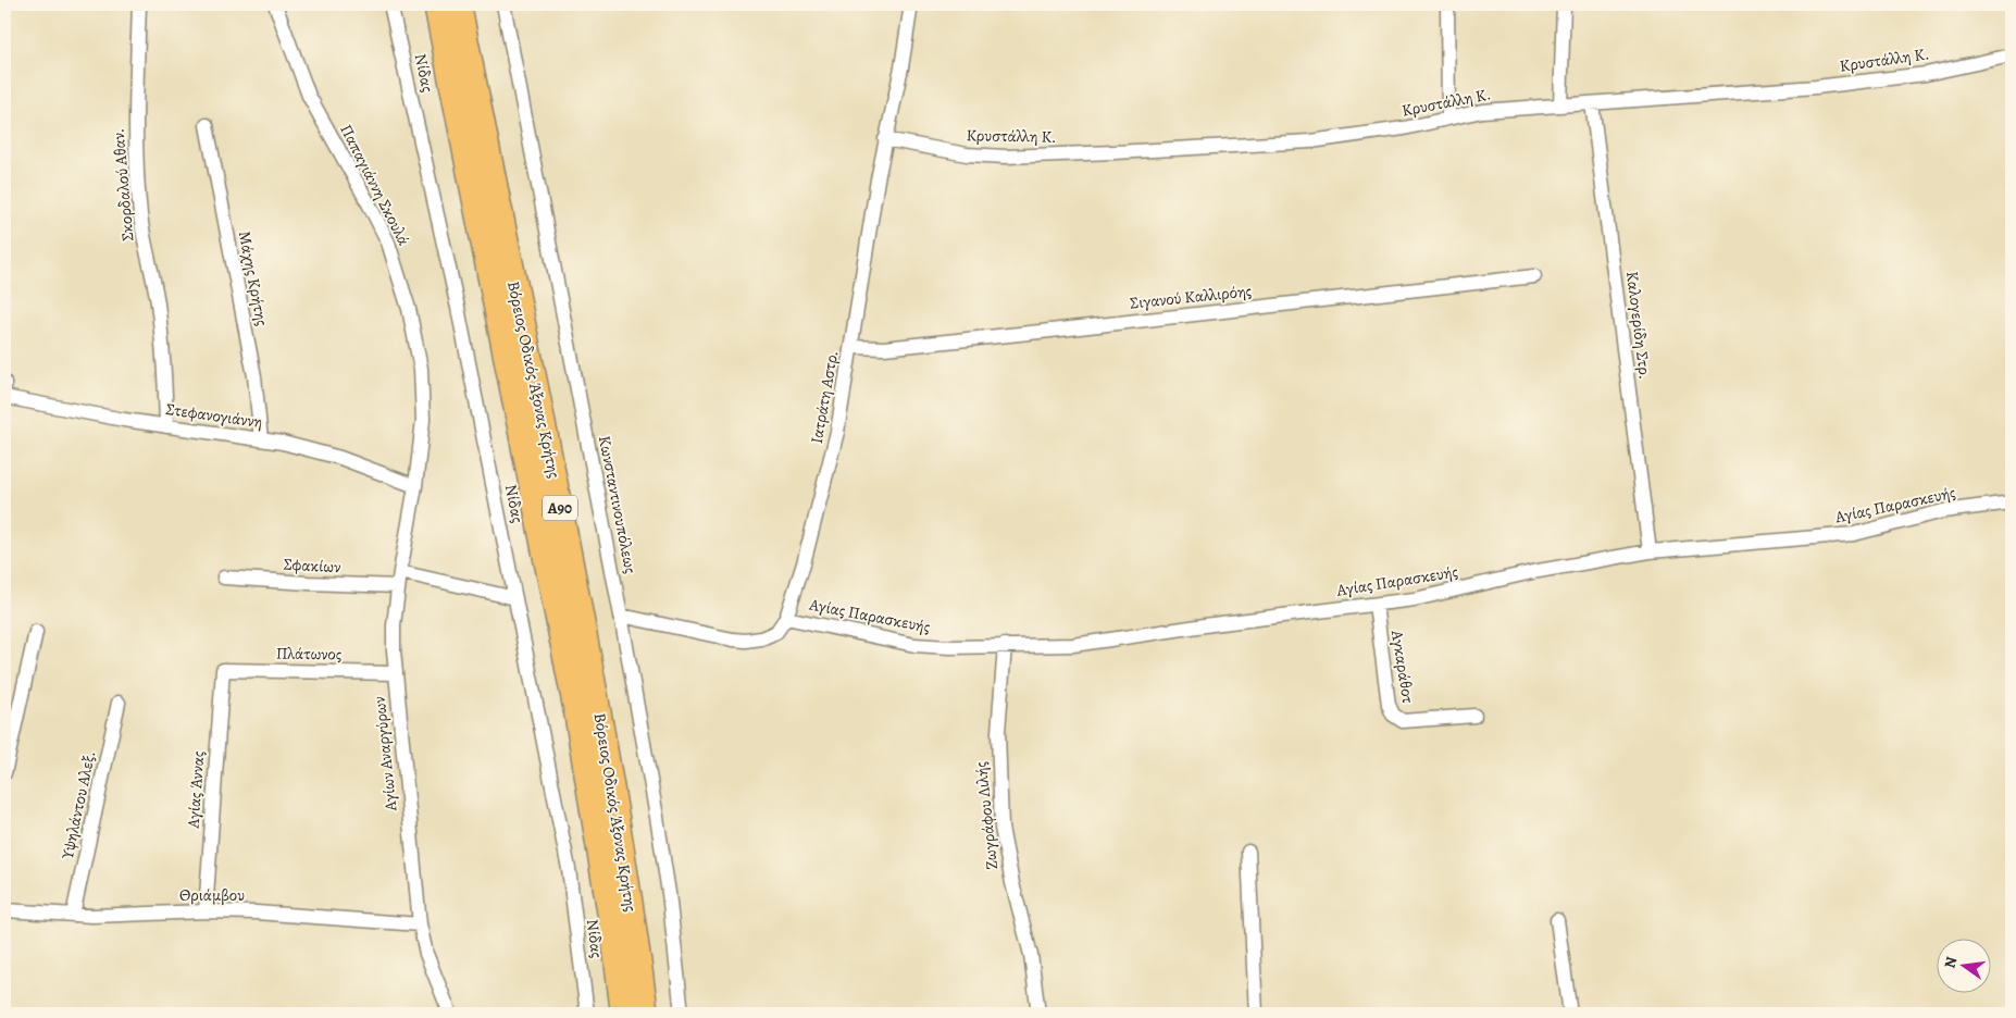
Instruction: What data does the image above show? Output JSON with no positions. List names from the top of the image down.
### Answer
{
  "streets": {
    "highway": ["Βόρειος Οδικός Άξονας Κρήτης", "Α90"],
    "street": [
      "Κρυστάλλη Κ.",
      "Νίδας",
      "Σκορδαλού Αθαν.",
      "Παπαγιάννη Σκουλά",
      "Μάχης Κρήτης",
      "Σιγανού Καλλιρόης",
      "Καλογερίδη Στρ.",
      "Ιατράτη Αστρ.",
      "Στεφανογιάννη",
      "Κωνσταντινουπόλεως",
      "Αγίας Παρασκευής",
      "Σφακίων",
      "Πλάτωνος",
      "Αγκαράθοτ",
      "Αγίων Αναργύρων",
      "Αγίας Άννας",
      "Υψηλάντου Αλεξ.",
      "Ζωγράφου Λιλής",
      "Θριάμβου"
    ]
  },
  "crossings": [
    ["Κρυστάλλη Κ.", "Καλογερίδη Στρ."],
    ["Κρυστάλλη Κ.", "Ιατράτη Αστρ."],
    ["Νίδας", "Σφακίων"],
    ["Σκορδαλού Αθαν.", "Στεφανογιάννη"],
    ["Παπαγιάννη Σκουλά", "Στεφανογιάννη"],
    ["Παπαγιάννη Σκουλά", "Αγίων Αναργύρων"],
    ["Μάχης Κρήτης", "Στεφανογιάννη"],
    ["Σιγανού Καλλιρόης", "Ιατράτη Αστρ."],
    ["Καλογερίδη Στρ.", "Αγίας Παρασκευής"],
    ["Ιατράτη Αστρ.", "Κωνσταντινουπόλεως"],
    ["Ιατράτη Αστρ.", "Αγίας Παρασκευής"],
    ["Στεφανογιάννη", "Αγίων Αναργύρων"],
    ["Αγίας Παρασκευής", "Αγκαράθοτ"],
    ["Αγίας Παρασκευής", "Ζωγράφου Λιλής"],
    ["Σφακίων", "Αγίων Αναργύρων"],
    ["Πλάτωνος", "Αγίων Αναργύρων"],
    ["Πλάτωνος", "Αγίας Άννας"],
    ["Αγίων Αναργύρων", "Θριάμβου"],
    ["Αγίας Άννας", "Θριάμβου"],
    ["Υψηλάντου Αλεξ.", "Θριάμβου"]
  ],
  "north": "left"
}
